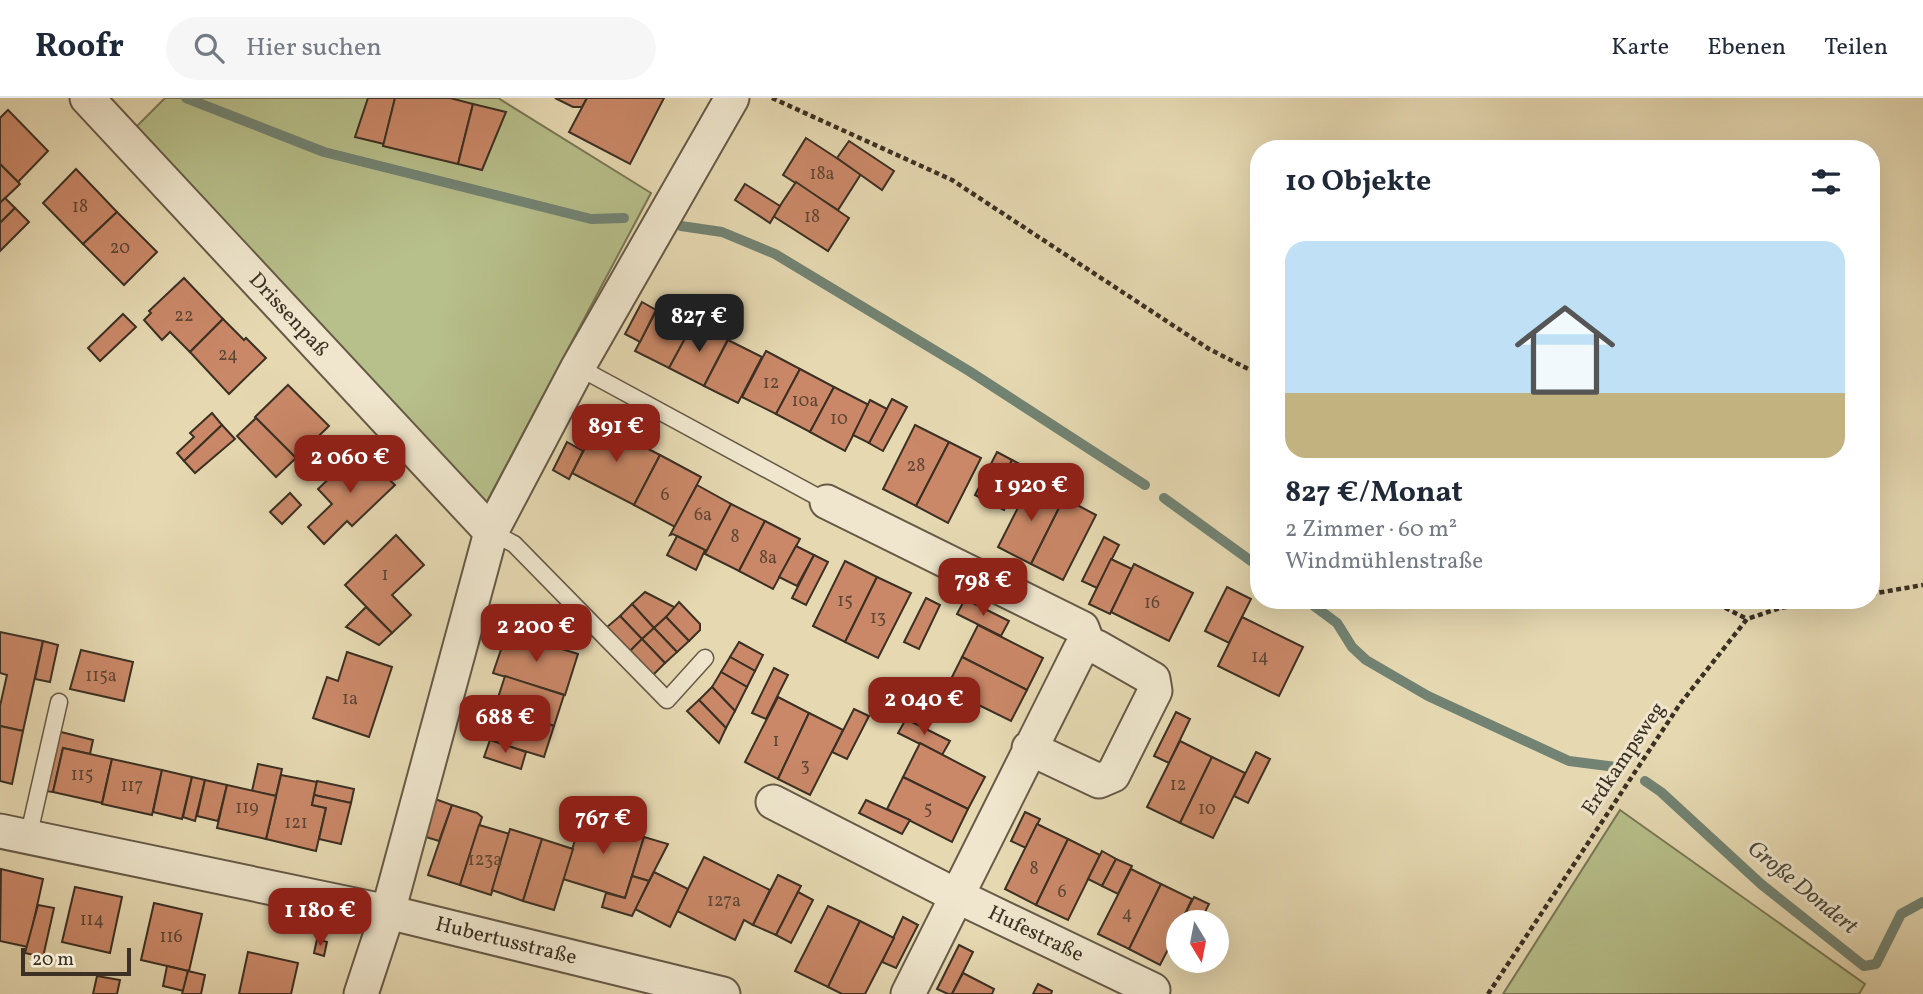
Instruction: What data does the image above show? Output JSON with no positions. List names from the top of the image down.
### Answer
{
  "streets": {
    "street": ["Drissenpaß", "Hufestraße", "Hubertusstraße"],
    "path": ["Erdkampsweg"]
  },
  "water": ["Große Dondert"],
  "house_numbers": [
    "18a",
    "18",
    "18",
    "20",
    "22",
    "24",
    "12",
    "10a",
    "10",
    "28",
    "6",
    "6a",
    "8",
    "8a",
    "1",
    "15",
    "16",
    "13",
    "14",
    "115a",
    "1a",
    "1",
    "3",
    "115",
    "12",
    "117",
    "119",
    "5",
    "10",
    "121",
    "123a",
    "8",
    "6",
    "127a",
    "4",
    "114",
    "116"
  ],
  "scale_bar": "20 m",
  "north": "bottom",
  "page": {
    "header": "Roofr",
    "search": "Hier suchen",
    "nav": ["Karte", "Ebenen", "Teilen"],
    "heading": "10 Objekte",
    "list": [
      {
        "name": "827 €/Monat",
        "note": "2 Zimmer · 60 m² · Windmühlenstraße"
      }
    ],
    "price": [
      "827 €",
      "891 €",
      "2 060 €",
      "1 920 €",
      "798 €",
      "2 200 €",
      "2 040 €",
      "688 €",
      "767 €",
      "1 180 €"
    ],
    "scale": "20 m"
  }
}
